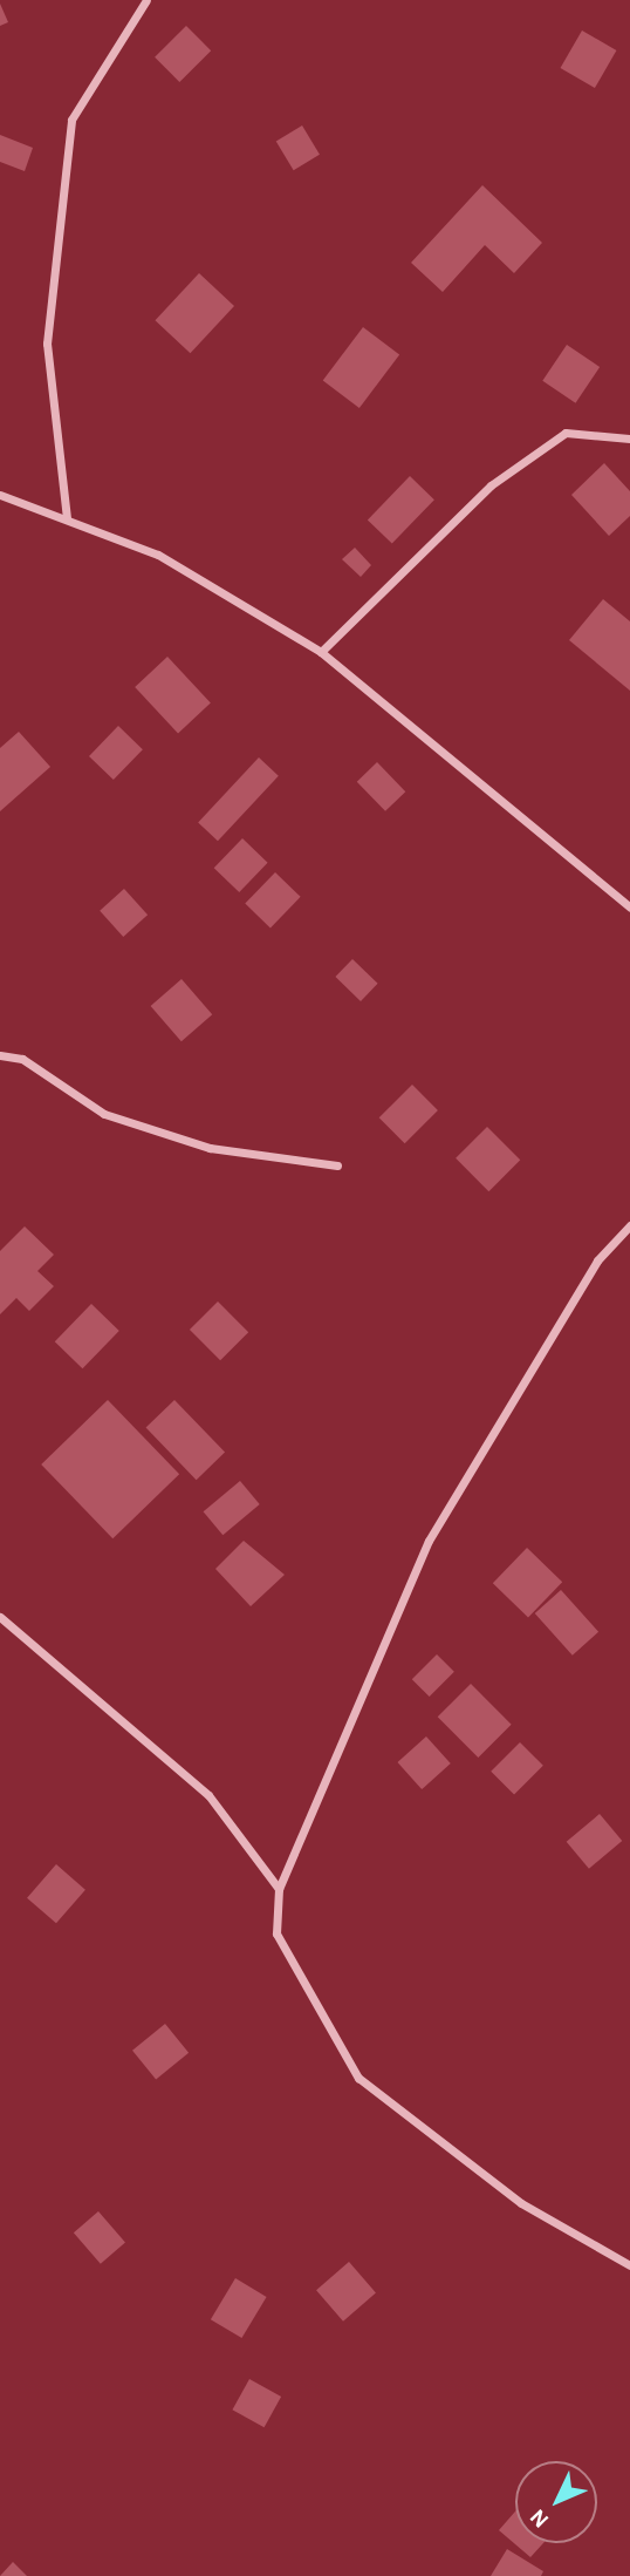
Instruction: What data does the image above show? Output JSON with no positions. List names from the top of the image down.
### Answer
{
  "north": "bottom left"
}
